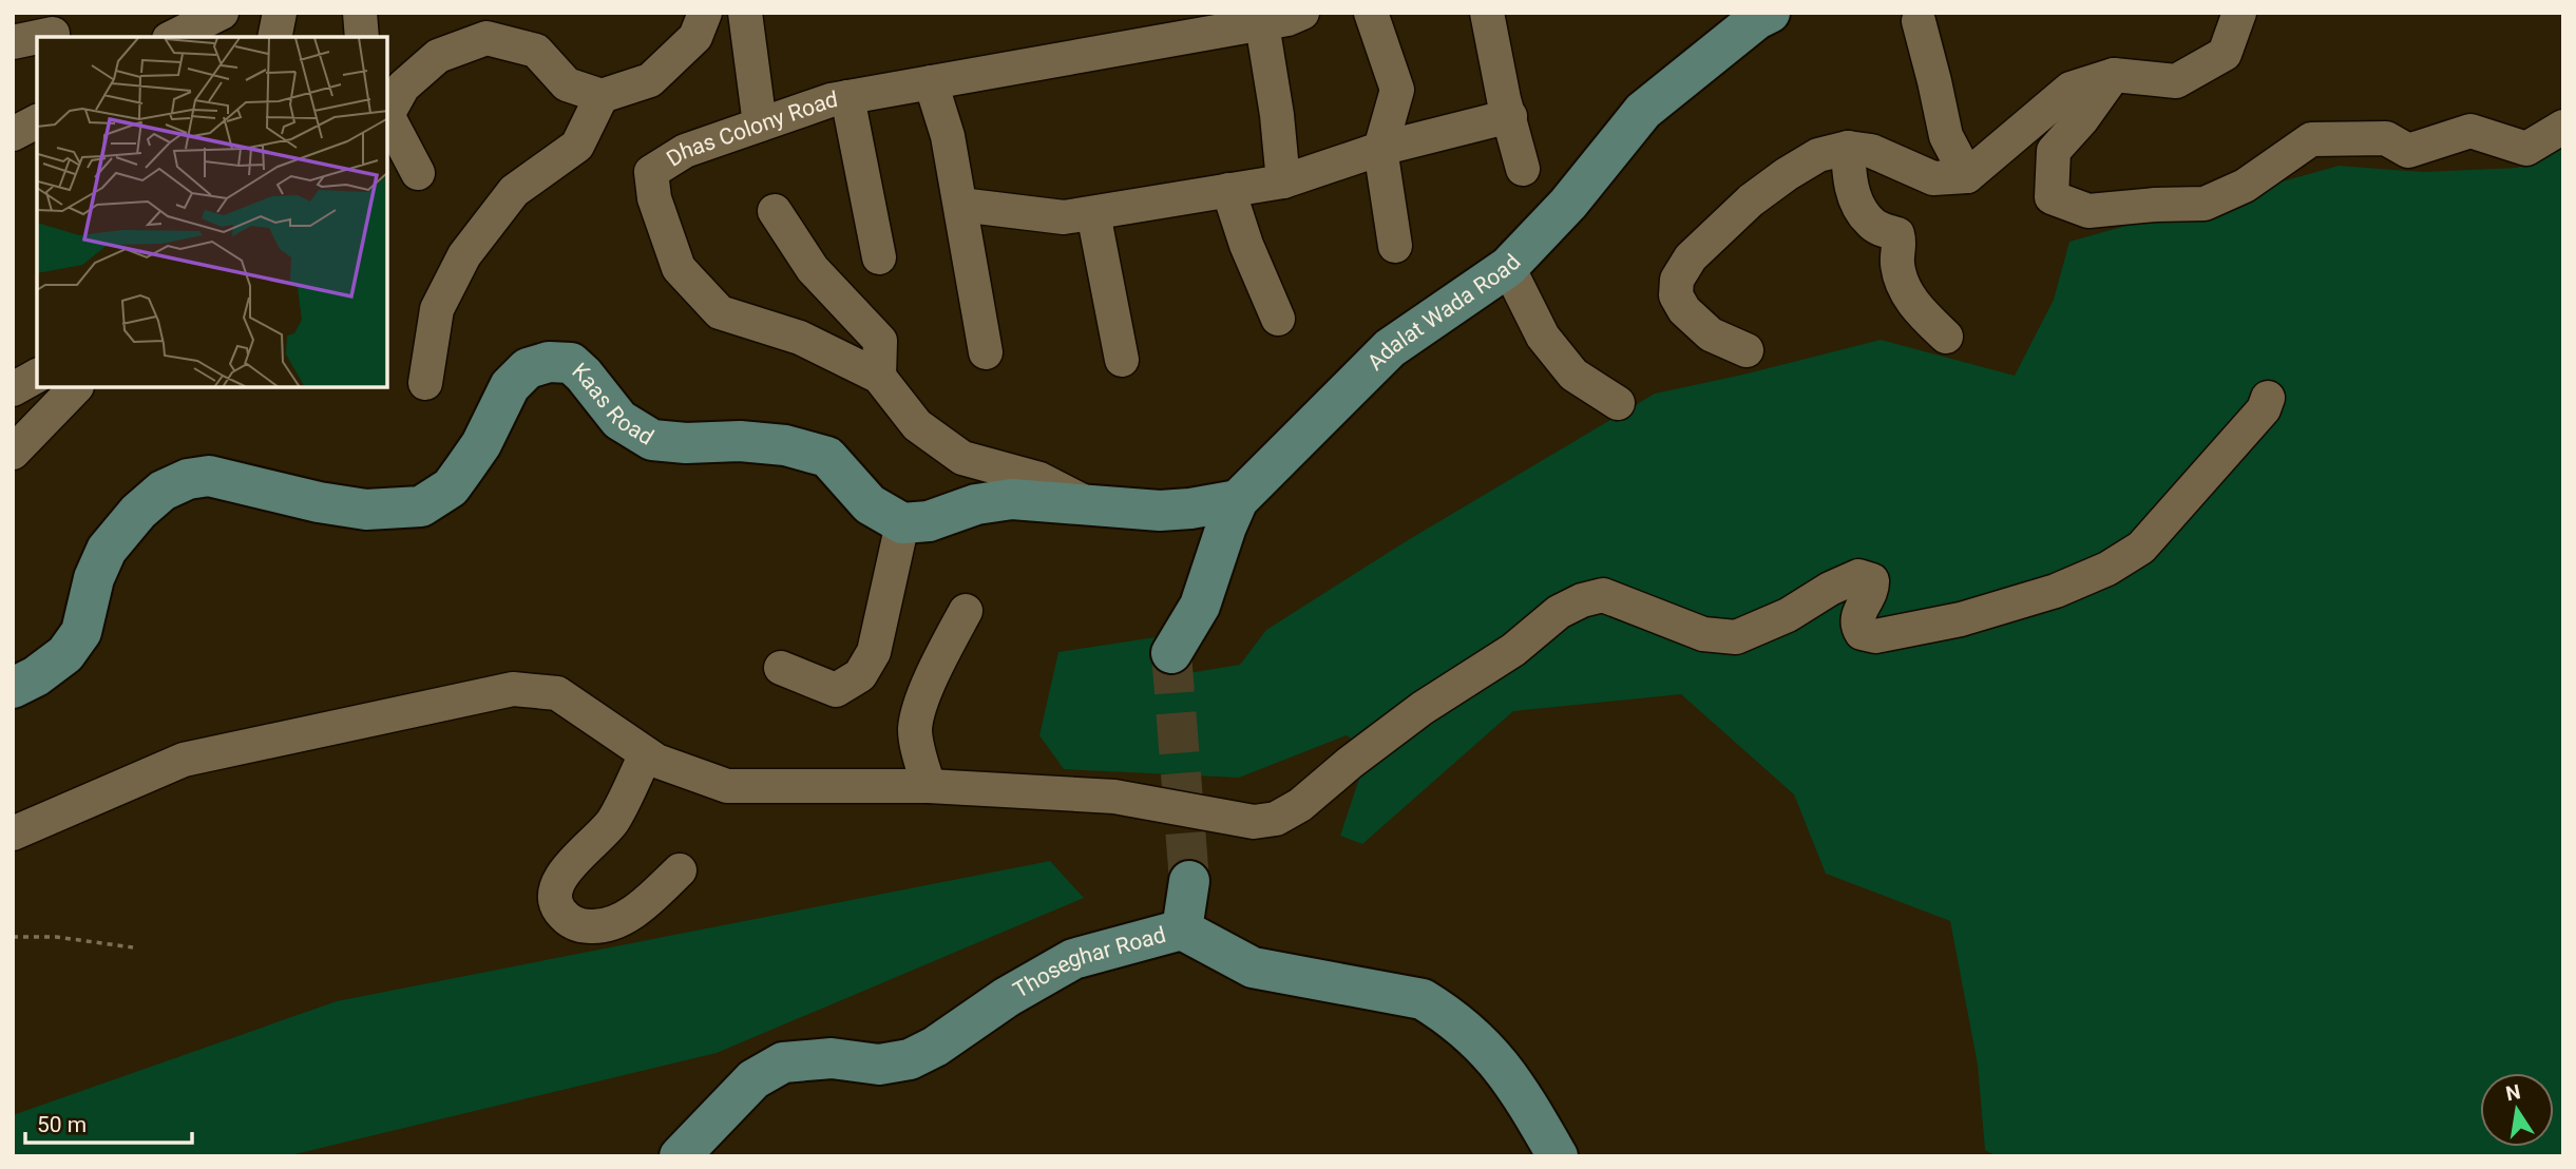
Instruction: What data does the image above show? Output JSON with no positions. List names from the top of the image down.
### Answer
{
  "streets": {
    "main road": ["Adalat Wada Road", "Kaas Road", "Thoseghar Road"],
    "street": ["Dhas Colony Road"]
  },
  "scale_bar": "50 m",
  "north": "top"
}
